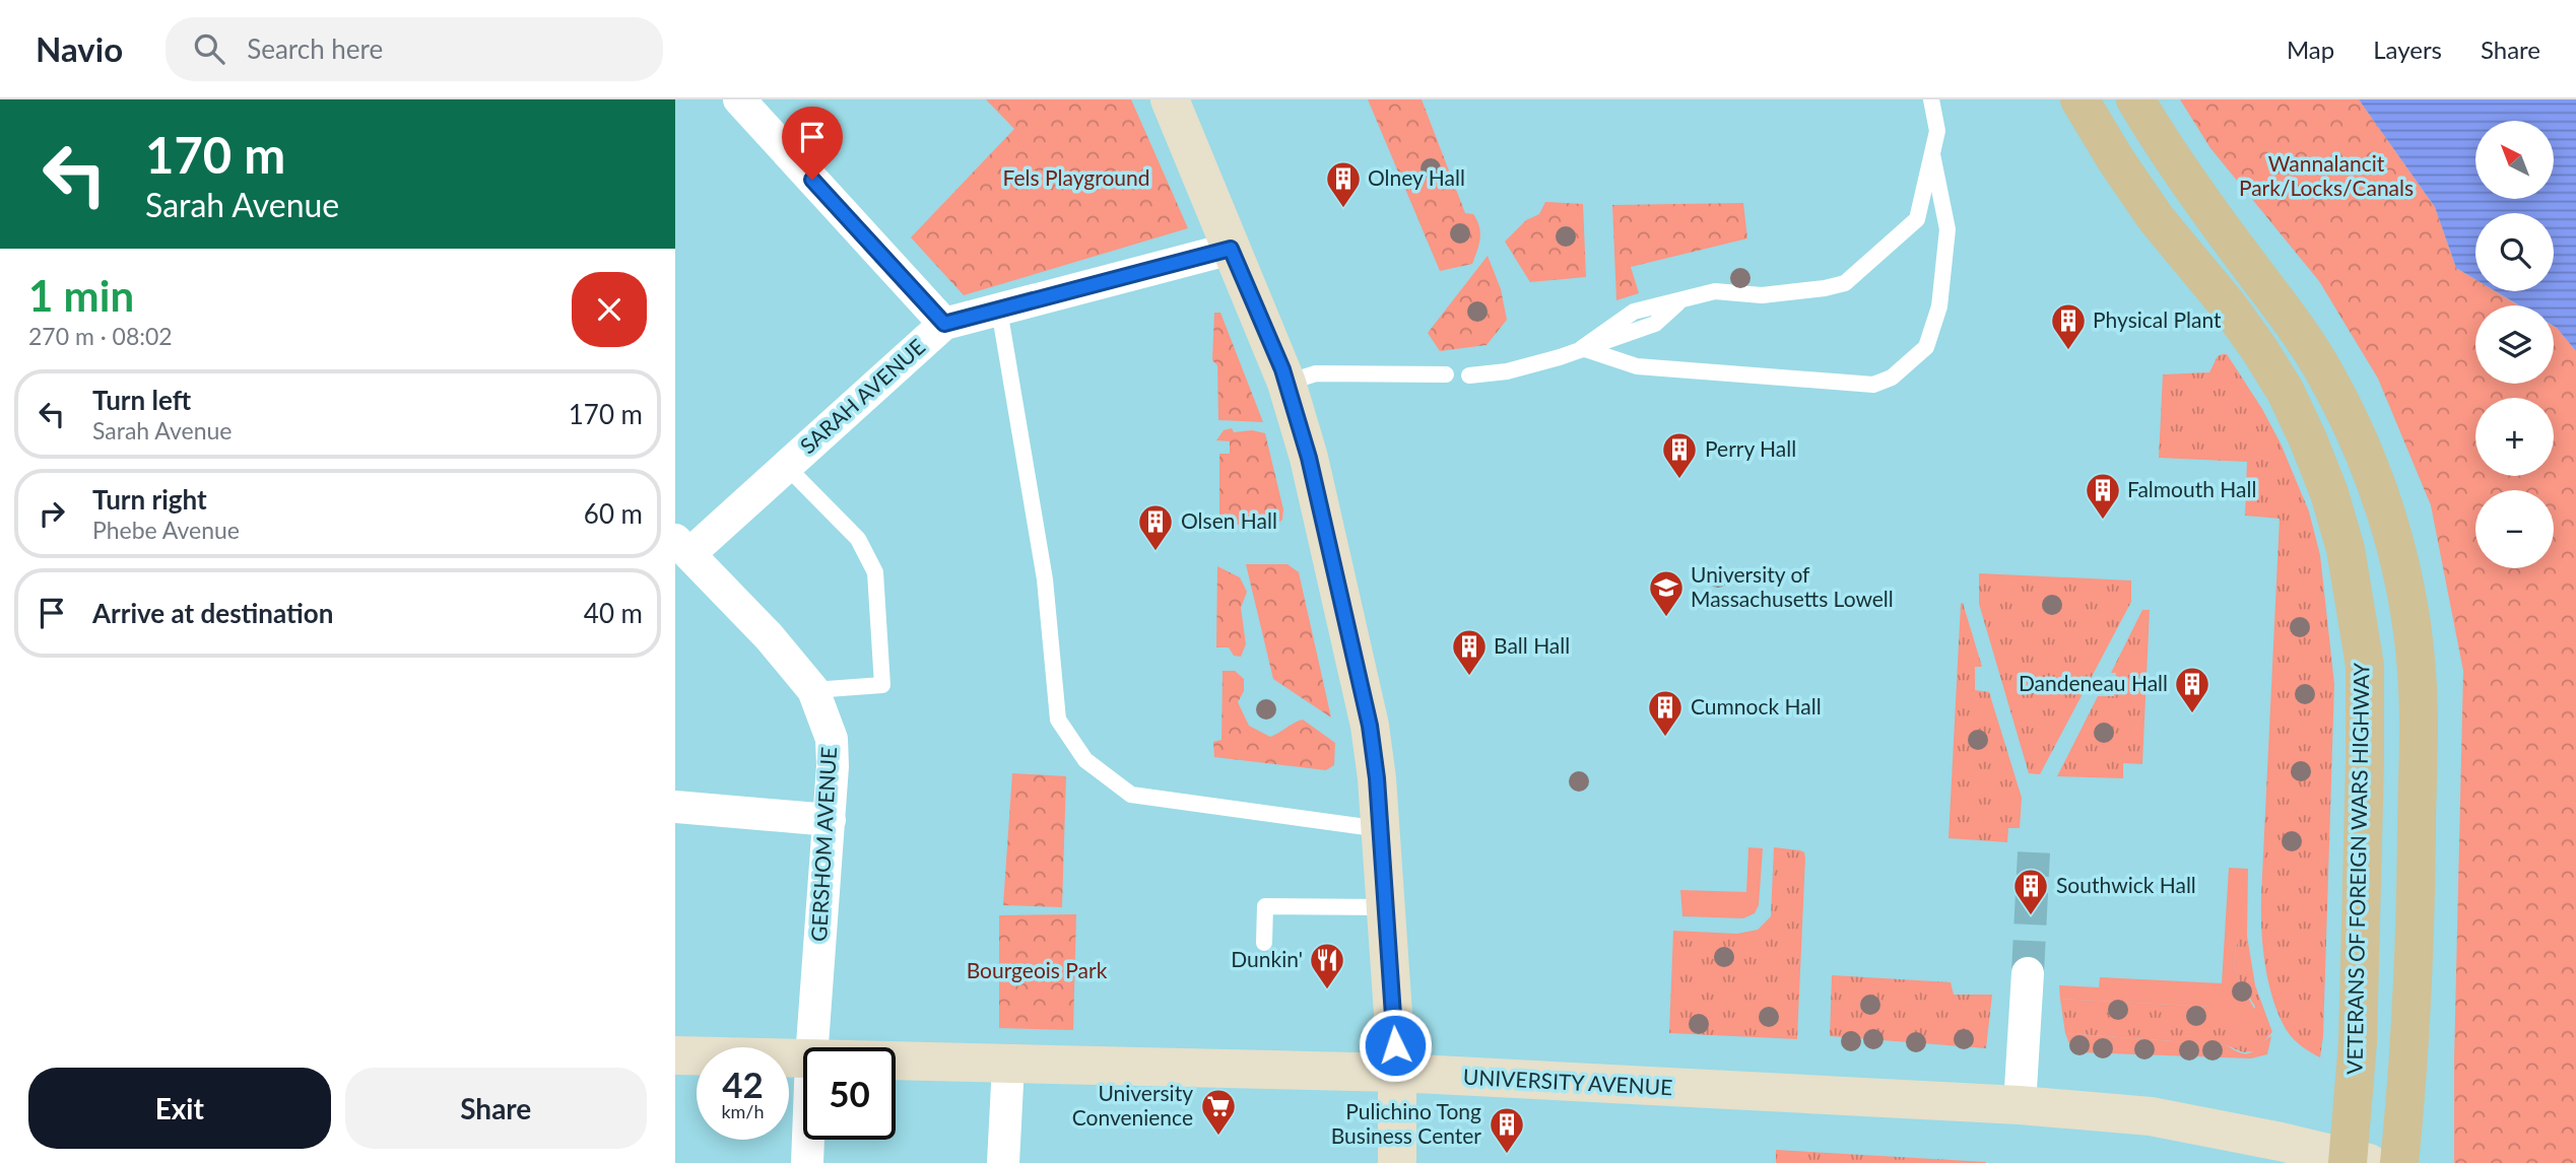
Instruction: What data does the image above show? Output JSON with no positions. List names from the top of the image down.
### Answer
{
  "streets": {
    "main road": ["VETERANS OF FOREIGN WARS HIGHWAY", "UNIVERSITY AVENUE"],
    "street": ["SARAH AVENUE", "GERSHOM AVENUE"]
  },
  "crossings": [
    ["SARAH AVENUE", "GERSHOM AVENUE"],
    ["VETERANS OF FOREIGN WARS HIGHWAY", "UNIVERSITY AVENUE"]
  ],
  "parks": ["Wannalancit Park/Locks/Canals", "Fels Playground", "Bourgeois Park"],
  "places": {
    "building": [
      "Olney Hall",
      "Physical Plant",
      "Perry Hall",
      "Falmouth Hall",
      "Olsen Hall",
      "Ball Hall",
      "Dandeneau Hall",
      "Cumnock Hall",
      "Southwick Hall",
      "Pulichino Tong Business Center"
    ],
    "school or university": ["University of Massachusetts Lowell"],
    "restaurant": ["Dunkin'"],
    "supermarket": ["University Convenience"]
  },
  "north": "top left",
  "page": {
    "header": "Navio",
    "search": "Search here",
    "nav": ["Map", "Layers", "Share"],
    "turn": ["170 m", "Sarah Avenue"],
    "map_buttons": ["+", "−"],
    "heading": ["1 min", "270 m · 08:02"],
    "list": [
      {
        "name": "Turn left",
        "note": "Sarah Avenue",
        "value": "170 m"
      },
      {
        "name": "Turn right",
        "note": "Phebe Avenue",
        "value": "60 m"
      },
      {
        "name": "Arrive at destination",
        "value": "40 m"
      }
    ],
    "speed": "42 km/h",
    "limit": "50",
    "buttons": ["Exit", "Share"]
  }
}
